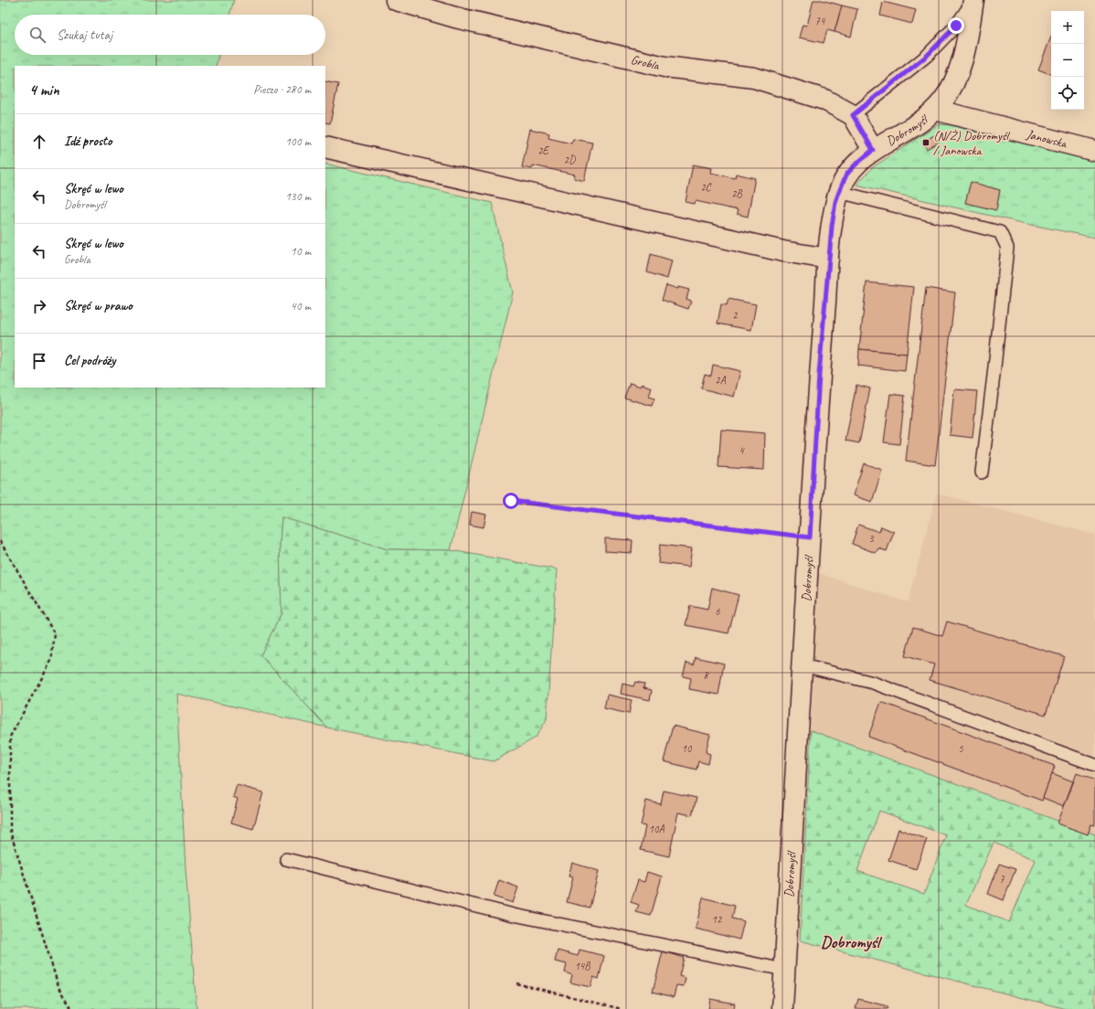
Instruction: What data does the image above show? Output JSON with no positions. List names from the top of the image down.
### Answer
{
  "streets": {
    "street": ["Grobla", "Dobromyśl", "Janowska"]
  },
  "crossings": [
    ["Dobromyśl", "Janowska"]
  ],
  "districts": ["Dobromyśl"],
  "places": {
    "transit": ["(N/Ż) Dobromyśl / Janowska"]
  },
  "house_numbers": [
    "74",
    "2E",
    "2D",
    "2C",
    "2B",
    "2",
    "2A",
    "4",
    "3",
    "6",
    "8",
    "10",
    "5",
    "10A",
    "7",
    "12",
    "14B"
  ],
  "page": {
    "map_buttons": ["+", "−"],
    "search": "Szukaj tutaj",
    "heading": ["4 min", "Pieszo · 280 m"],
    "list": [
      ["Idź prosto", "100 m"],
      ["Skręć w lewo", "Dobromyśl", "130 m"],
      ["Skręć w lewo", "Grobla", "10 m"],
      ["Skręć w prawo", "40 m"],
      "Cel podróży"
    ]
  }
}
